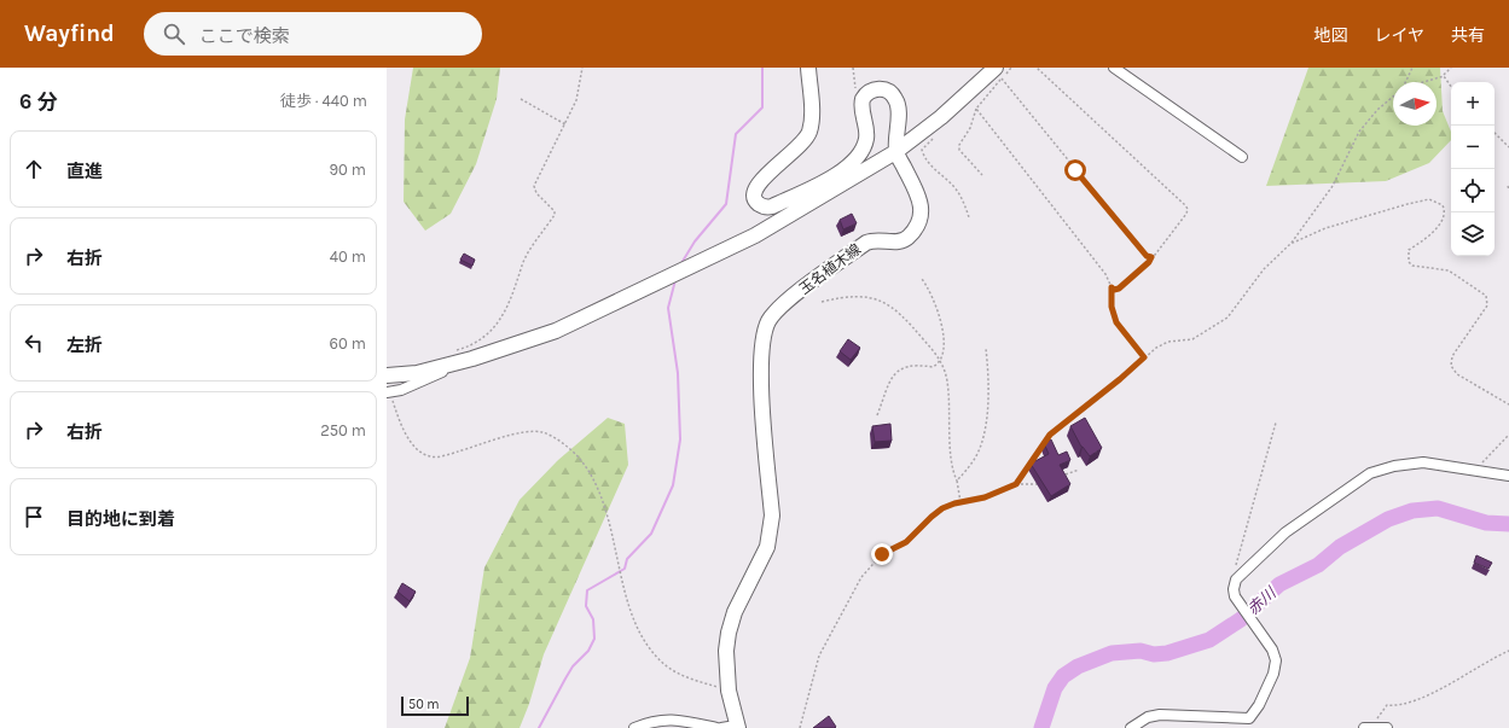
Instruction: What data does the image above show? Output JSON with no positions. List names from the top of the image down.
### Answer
{
  "streets": {
    "main road": ["玉名植木線"]
  },
  "water": ["赤川"],
  "scale_bar": "50 m",
  "north": "right",
  "page": {
    "header": "Wayfind",
    "search": "ここで検索",
    "nav": ["地図", "レイヤ", "共有"],
    "heading": ["6 分", "徒歩 · 440 m"],
    "map_buttons": ["+", "−"],
    "list": [
      ["直進", "90 m"],
      ["右折", "40 m"],
      ["左折", "60 m"],
      ["右折", "250 m"],
      "目的地に到着"
    ],
    "scale": "50 m"
  }
}
